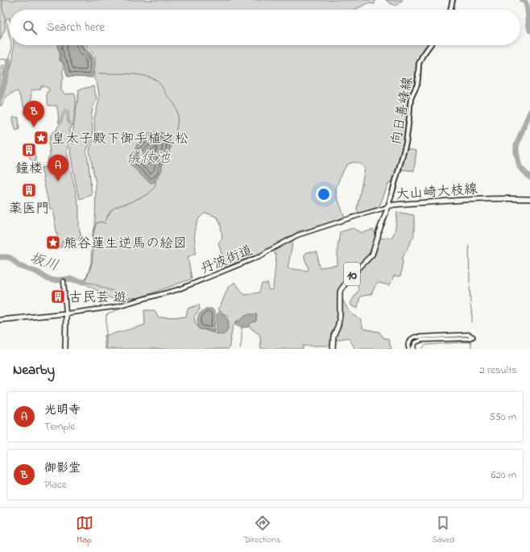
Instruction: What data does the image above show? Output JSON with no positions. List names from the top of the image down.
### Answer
{
  "streets": {
    "main road": ["向日善峰線", "大山崎大枝線", "10"],
    "street": ["丹波街道"]
  },
  "crossings": [
    ["向日善峰線", "大山崎大枝線"],
    ["向日善峰線", "丹波街道"],
    ["大山崎大枝線", "丹波街道"]
  ],
  "water": ["儀仗池", "坂川"],
  "places": {
    "place": ["皇太子殿下御手植之松", "熊谷蓮生逆馬の絵図"],
    "building": ["鐘楼", "薬医門", "古民芸 遊"]
  },
  "page": {
    "search": "Search here",
    "pins": ["B", "A"],
    "heading": ["Nearby", "2 results"],
    "list": [
      {
        "mark": "A",
        "name": "光明寺",
        "note": "Temple",
        "value": "550 m"
      },
      {
        "mark": "B",
        "name": "御影堂",
        "note": "Place",
        "value": "620 m"
      }
    ],
    "nav": ["Map", "Directions", "Saved"]
  }
}
